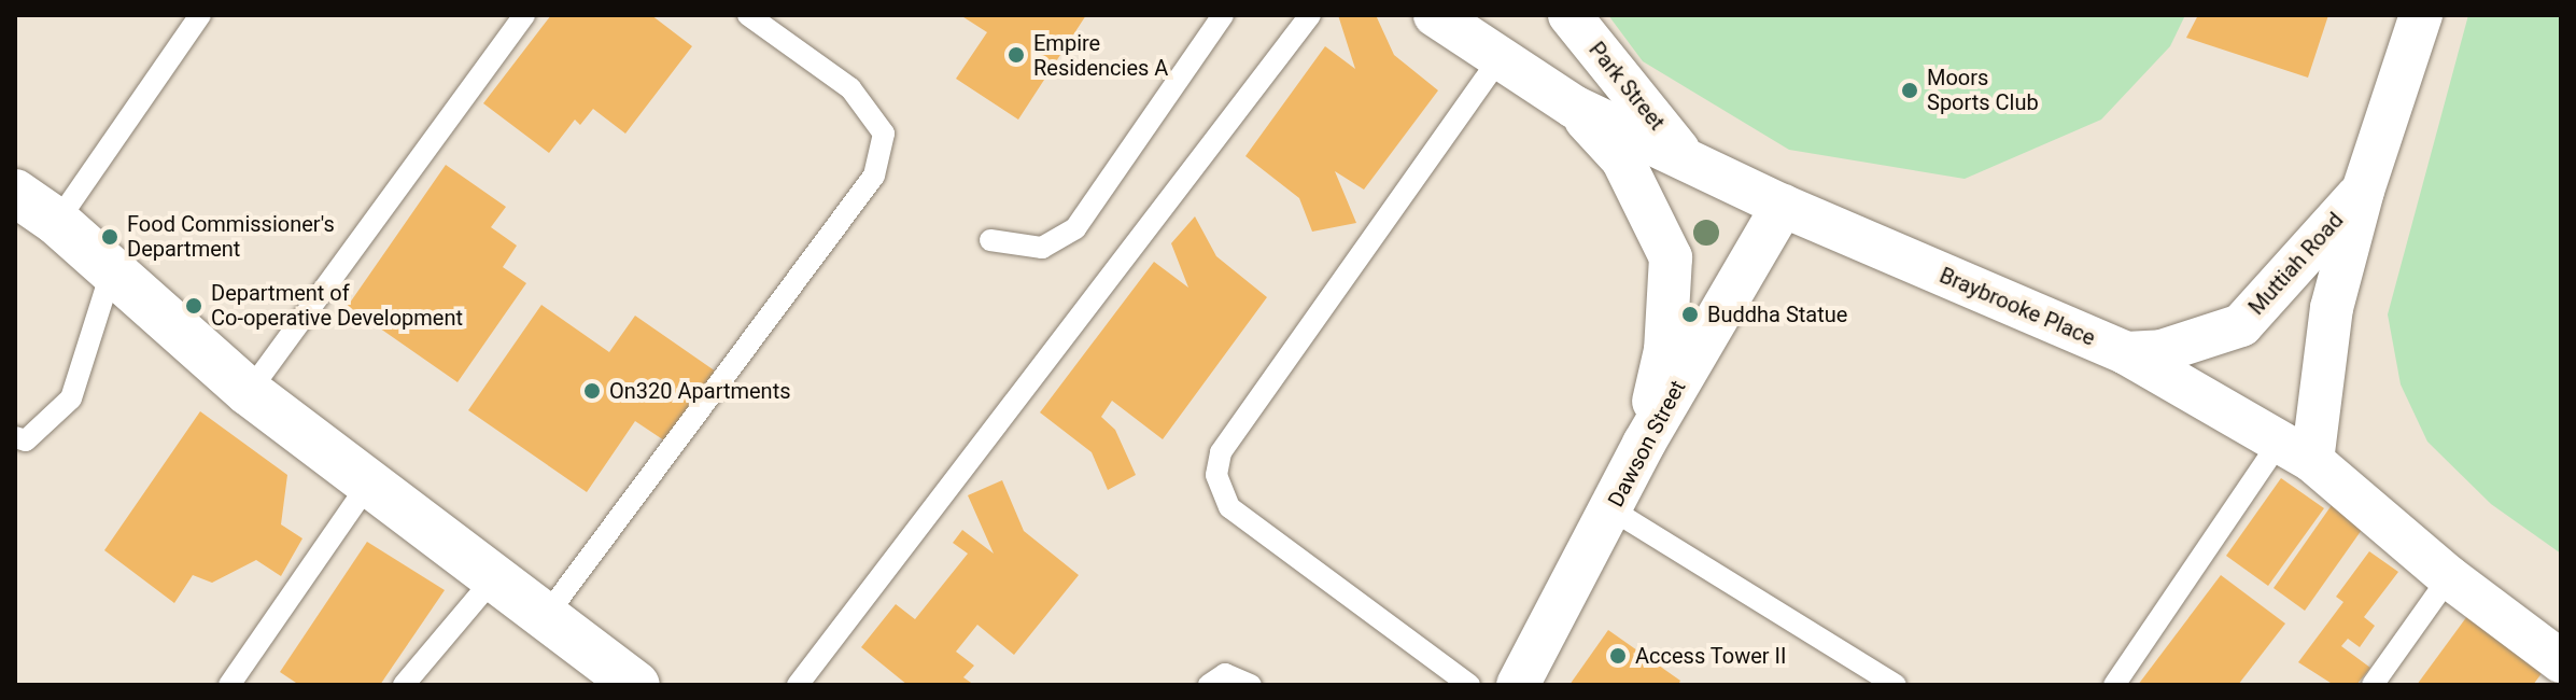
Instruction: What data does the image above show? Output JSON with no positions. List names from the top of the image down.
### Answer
{
  "streets": {
    "street": [
      "Park Street",
      "Muttiah Road",
      "Braybrooke Place",
      "Dawson Street"
    ]
  },
  "crossings": [
    ["Park Street", "Braybrooke Place"],
    ["Muttiah Road", "Braybrooke Place"],
    ["Braybrooke Place", "Dawson Street"]
  ],
  "places": [
    "Empire Residencies A",
    "Moors Sports Club",
    "Food Commissioner's Department",
    "Department of Co-operative Development",
    "Buddha Statue",
    "On320 Apartments",
    "Access Tower II"
  ]
}
